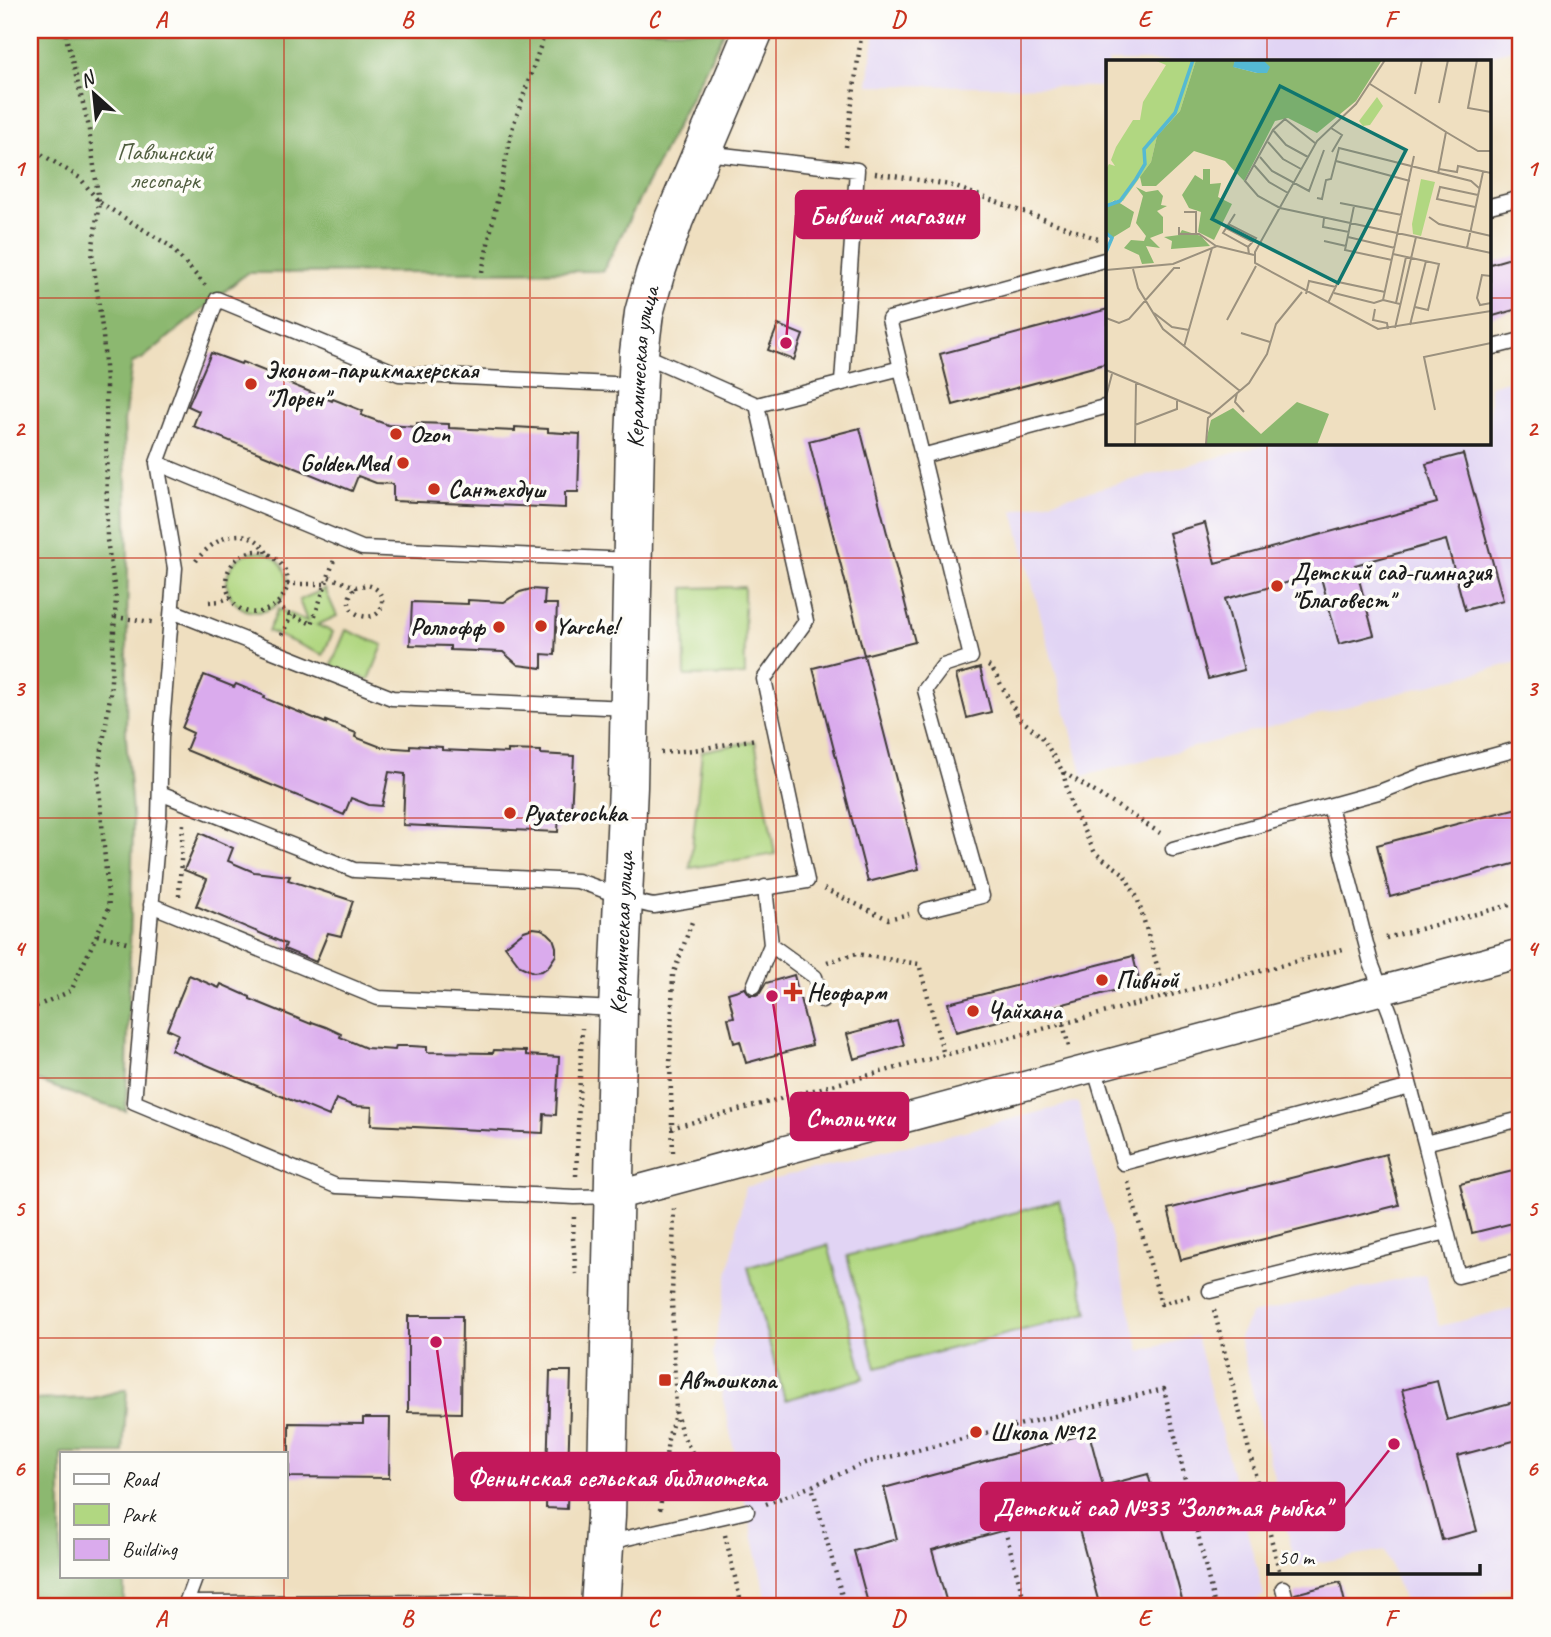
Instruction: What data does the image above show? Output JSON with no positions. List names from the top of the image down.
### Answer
{
  "streets": {
    "main road": ["Керамическая улица"]
  },
  "parks": ["Павлинский лесопарк"],
  "places": {
    "other": [
      "Бывший магазин",
      "Эконом-парикмахерская \"Лорен\"",
      "Ozon",
      "GoldenMed",
      "Сантехдуш",
      "Детский сад-гимназия \"Благовест\"",
      "Yarche!",
      "Роллофф",
      "Pyaterochka",
      "Пивной",
      "Столички",
      "Чайхана",
      "Фенинская сельская библиотека",
      "Школа №12",
      "Детский сад №33 \"Золотая рыбка\""
    ],
    "health": ["Неофарм"],
    "transit": ["Автошкола"]
  },
  "legend": ["Road", "Park", "Building"],
  "scale_bar": "50 m",
  "north": "top left",
  "grid": {
    "columns": [
      "A",
      "B",
      "C",
      "D",
      "E",
      "F"
    ],
    "rows": [
      "1",
      "2",
      "3",
      "4",
      "5",
      "6"
    ]
  }
}
